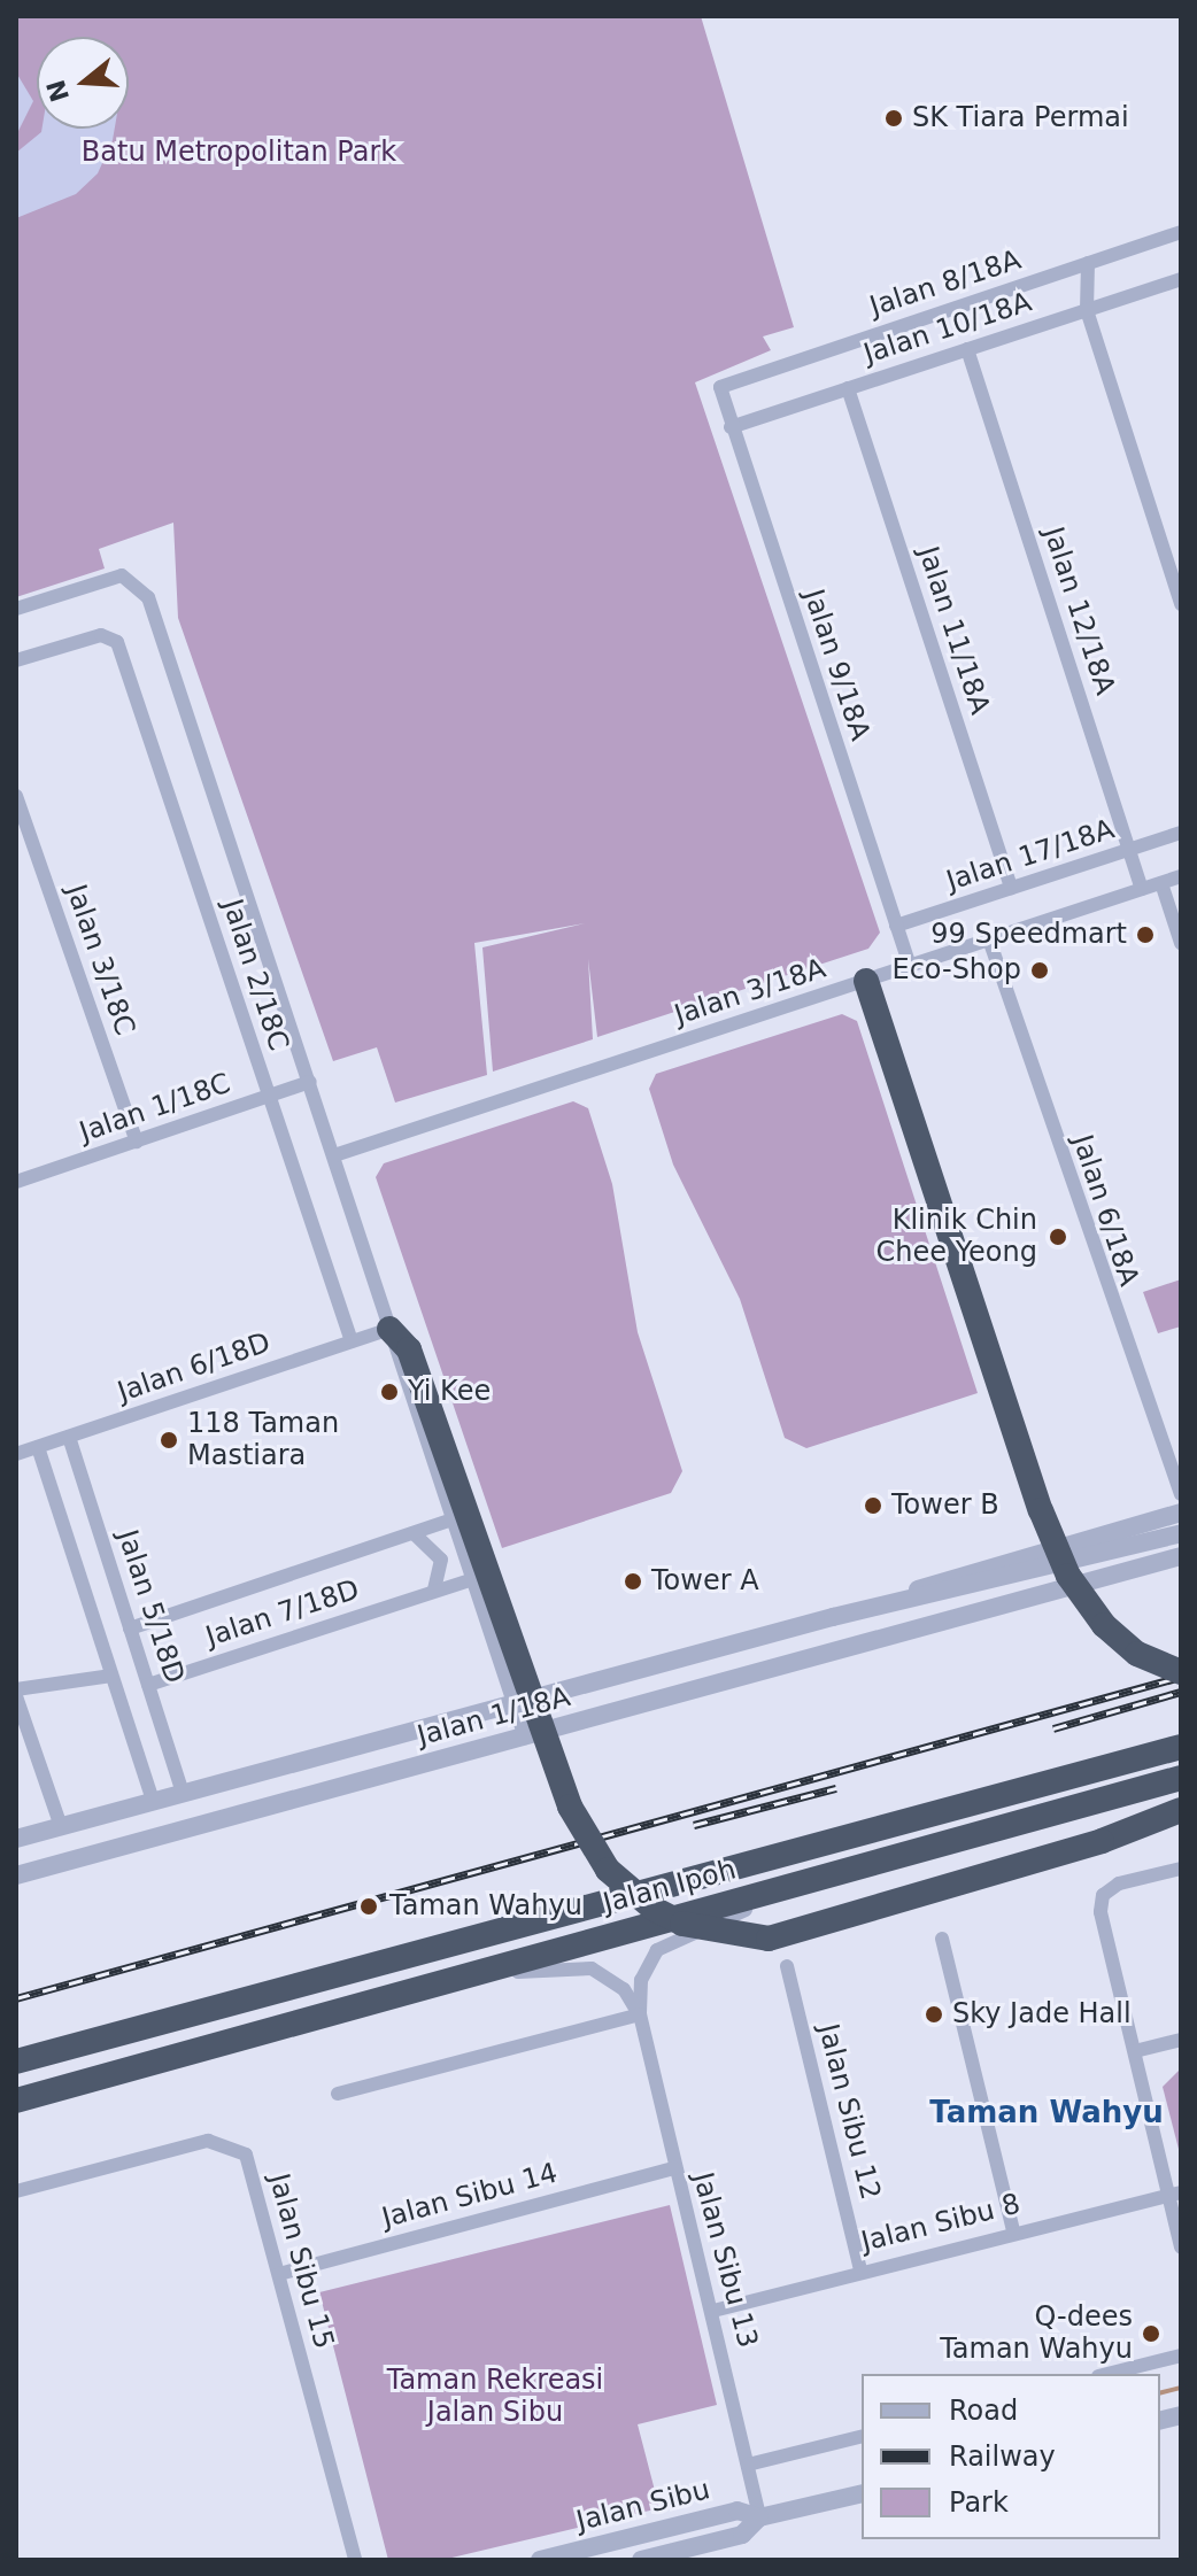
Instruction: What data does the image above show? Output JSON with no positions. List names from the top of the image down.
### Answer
{
  "streets": {
    "highway": ["Jalan Ipoh"],
    "street": [
      "Jalan 8/18A",
      "Jalan 10/18A",
      "Jalan 12/18A",
      "Jalan 11/18A",
      "Jalan 9/18A",
      "Jalan 17/18A",
      "Jalan 3/18C",
      "Jalan 2/18C",
      "Jalan 3/18A",
      "Jalan 1/18C",
      "Jalan 6/18A",
      "Jalan 6/18D",
      "Jalan 5/18D",
      "Jalan 7/18D",
      "Jalan 1/18A",
      "Jalan Sibu 12",
      "Jalan Sibu 14",
      "Jalan Sibu 8",
      "Jalan Sibu 13",
      "Jalan Sibu 15",
      "Jalan Sibu"
    ]
  },
  "crossings": [
    ["Jalan 8/18A", "Jalan 9/18A"],
    ["Jalan 10/18A", "Jalan 12/18A"],
    ["Jalan 10/18A", "Jalan 11/18A"],
    ["Jalan 10/18A", "Jalan 9/18A"],
    ["Jalan 12/18A", "Jalan 17/18A"],
    ["Jalan 12/18A", "Jalan 3/18A"],
    ["Jalan 11/18A", "Jalan 17/18A"],
    ["Jalan 9/18A", "Jalan 17/18A"],
    ["Jalan 9/18A", "Jalan 3/18A"],
    ["Jalan 3/18C", "Jalan 1/18C"],
    ["Jalan 2/18C", "Jalan 1/18C"],
    ["Jalan 2/18C", "Jalan 6/18D"],
    ["Jalan 3/18A", "Jalan 6/18A"],
    ["Jalan 6/18D", "Jalan 5/18D"],
    ["Jalan 5/18D", "Jalan 7/18D"],
    ["Jalan 5/18D", "Jalan 1/18A"],
    ["Jalan Ipoh", "Jalan Sibu 13"],
    ["Jalan Sibu 12", "Jalan Sibu 8"],
    ["Jalan Sibu 14", "Jalan Sibu 13"],
    ["Jalan Sibu 14", "Jalan Sibu 15"],
    ["Jalan Sibu 8", "Jalan Sibu 13"],
    ["Jalan Sibu 13", "Jalan Sibu"]
  ],
  "districts": ["Taman Wahyu"],
  "parks": ["Batu Metropolitan Park", "Taman Rekreasi Jalan Sibu"],
  "places": [
    "SK Tiara Permai",
    "99 Speedmart",
    "Eco-Shop",
    "Klinik Chin Chee Yeong",
    "Yi Kee",
    "118 Taman Mastiara",
    "Tower B",
    "Tower A",
    "Taman Wahyu",
    "Sky Jade Hall",
    "Q-dees Taman Wahyu"
  ],
  "legend": ["Road", "Railway", "Park"],
  "north": "left"
}
